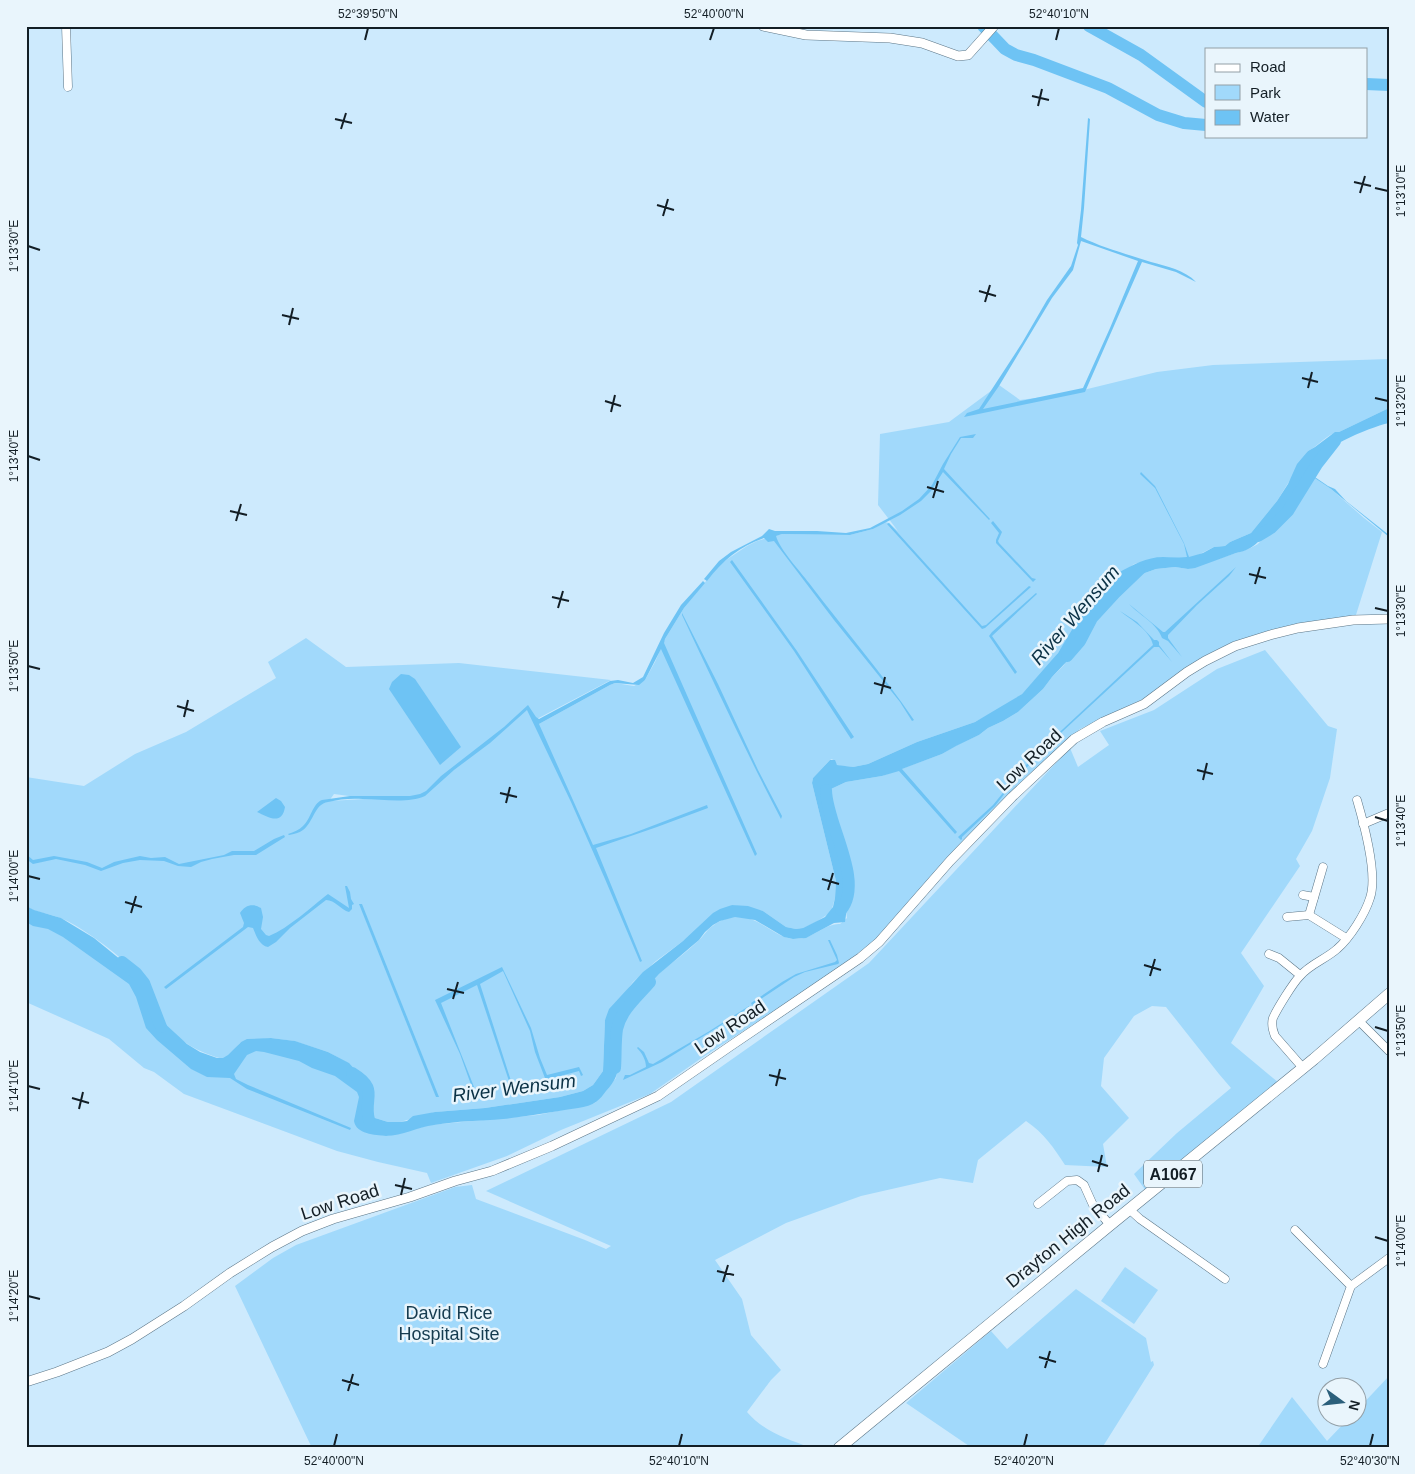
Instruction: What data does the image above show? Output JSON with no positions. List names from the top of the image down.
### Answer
{
  "streets": {
    "main road": ["A1067", "Drayton High Road"],
    "street": ["Low Road"]
  },
  "water": ["River Wensum"],
  "parks": ["David Rice Hospital Site"],
  "legend": ["Road", "Park", "Water"],
  "north": "right",
  "coordinates": [
    "52°39'50\"N",
    "52°40'00\"N",
    "52°40'10\"N",
    "1°13'10\"E",
    "1°13'30\"E",
    "1°13'20\"E",
    "1°13'40\"E",
    "1°13'50\"E",
    "1°14'00\"E",
    "1°14'10\"E",
    "1°14'20\"E",
    "52°40'20\"N",
    "52°40'30\"N"
  ]
}
